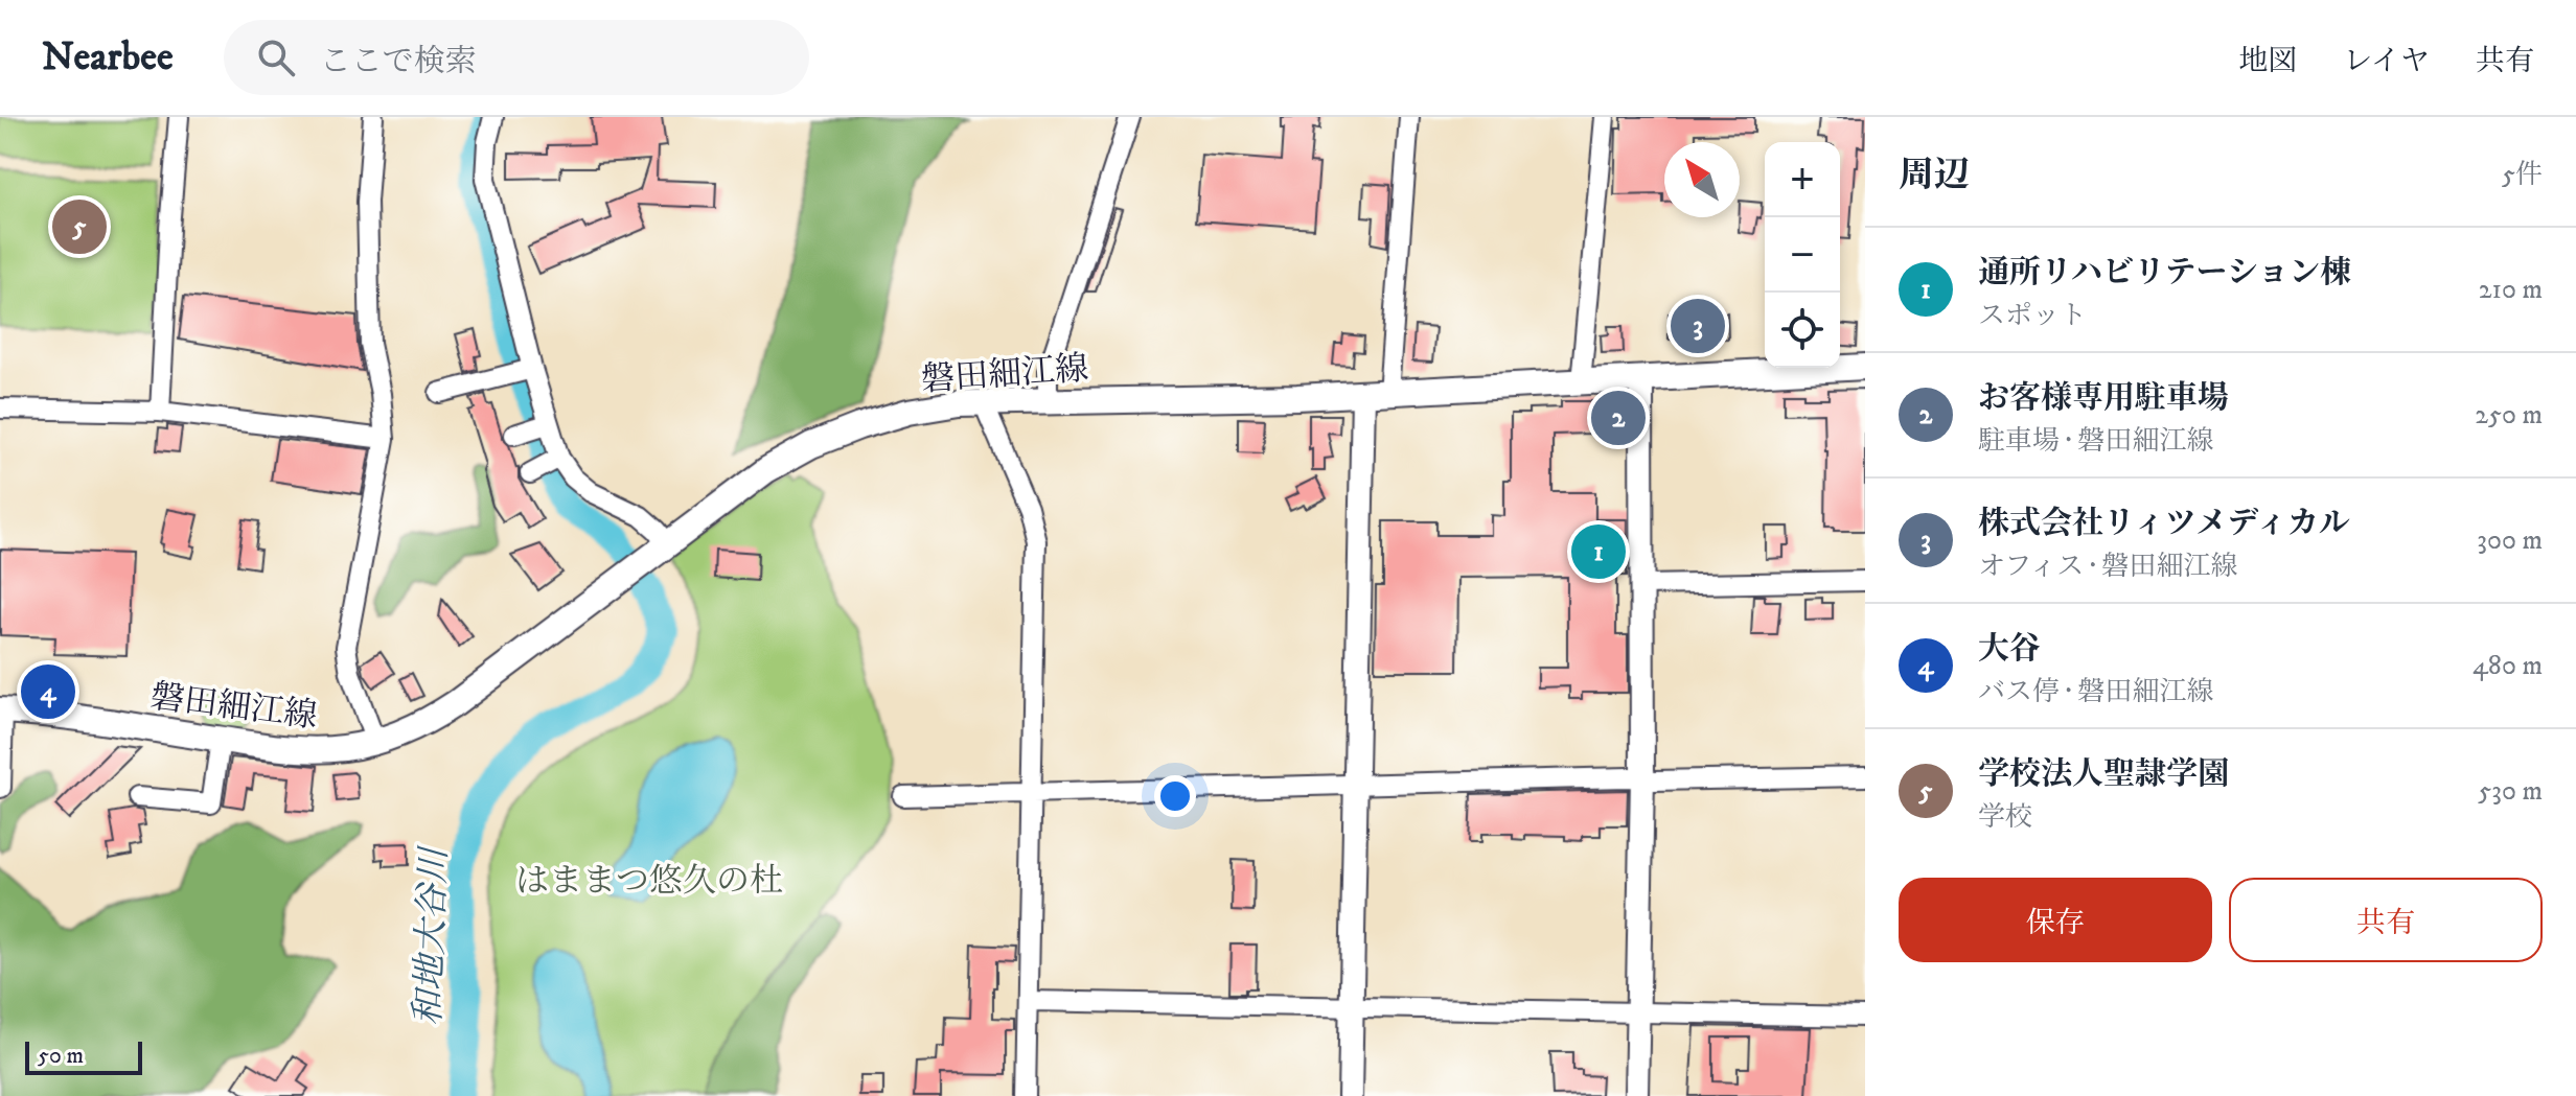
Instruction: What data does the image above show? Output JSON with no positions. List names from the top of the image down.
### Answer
{
  "streets": {
    "main road": ["磐田細江線"]
  },
  "water": ["和地大谷川"],
  "parks": ["はままつ悠久の杜"],
  "scale_bar": "50 m",
  "north": "top left",
  "page": {
    "header": "Nearbee",
    "search": "ここで検索",
    "nav": ["地図", "レイヤ", "共有"],
    "heading": ["周辺", "5件"],
    "map_buttons": ["+", "−"],
    "pins": [
      "5",
      "3",
      "2",
      "1",
      "4"
    ],
    "list": [
      {
        "mark": "1",
        "name": "通所リハビリテーション棟",
        "note": "スポット",
        "value": "210 m"
      },
      {
        "mark": "2",
        "name": "お客様専用駐車場",
        "note": "駐車場 · 磐田細江線",
        "value": "250 m"
      },
      {
        "mark": "3",
        "name": "株式会社リィツメディカル",
        "note": "オフィス · 磐田細江線",
        "value": "300 m"
      },
      {
        "mark": "4",
        "name": "大谷",
        "note": "バス停 · 磐田細江線",
        "value": "480 m"
      },
      {
        "mark": "5",
        "name": "学校法人聖隷学園",
        "note": "学校",
        "value": "530 m"
      }
    ],
    "buttons": ["保存", "共有"],
    "scale": "50 m"
  }
}
